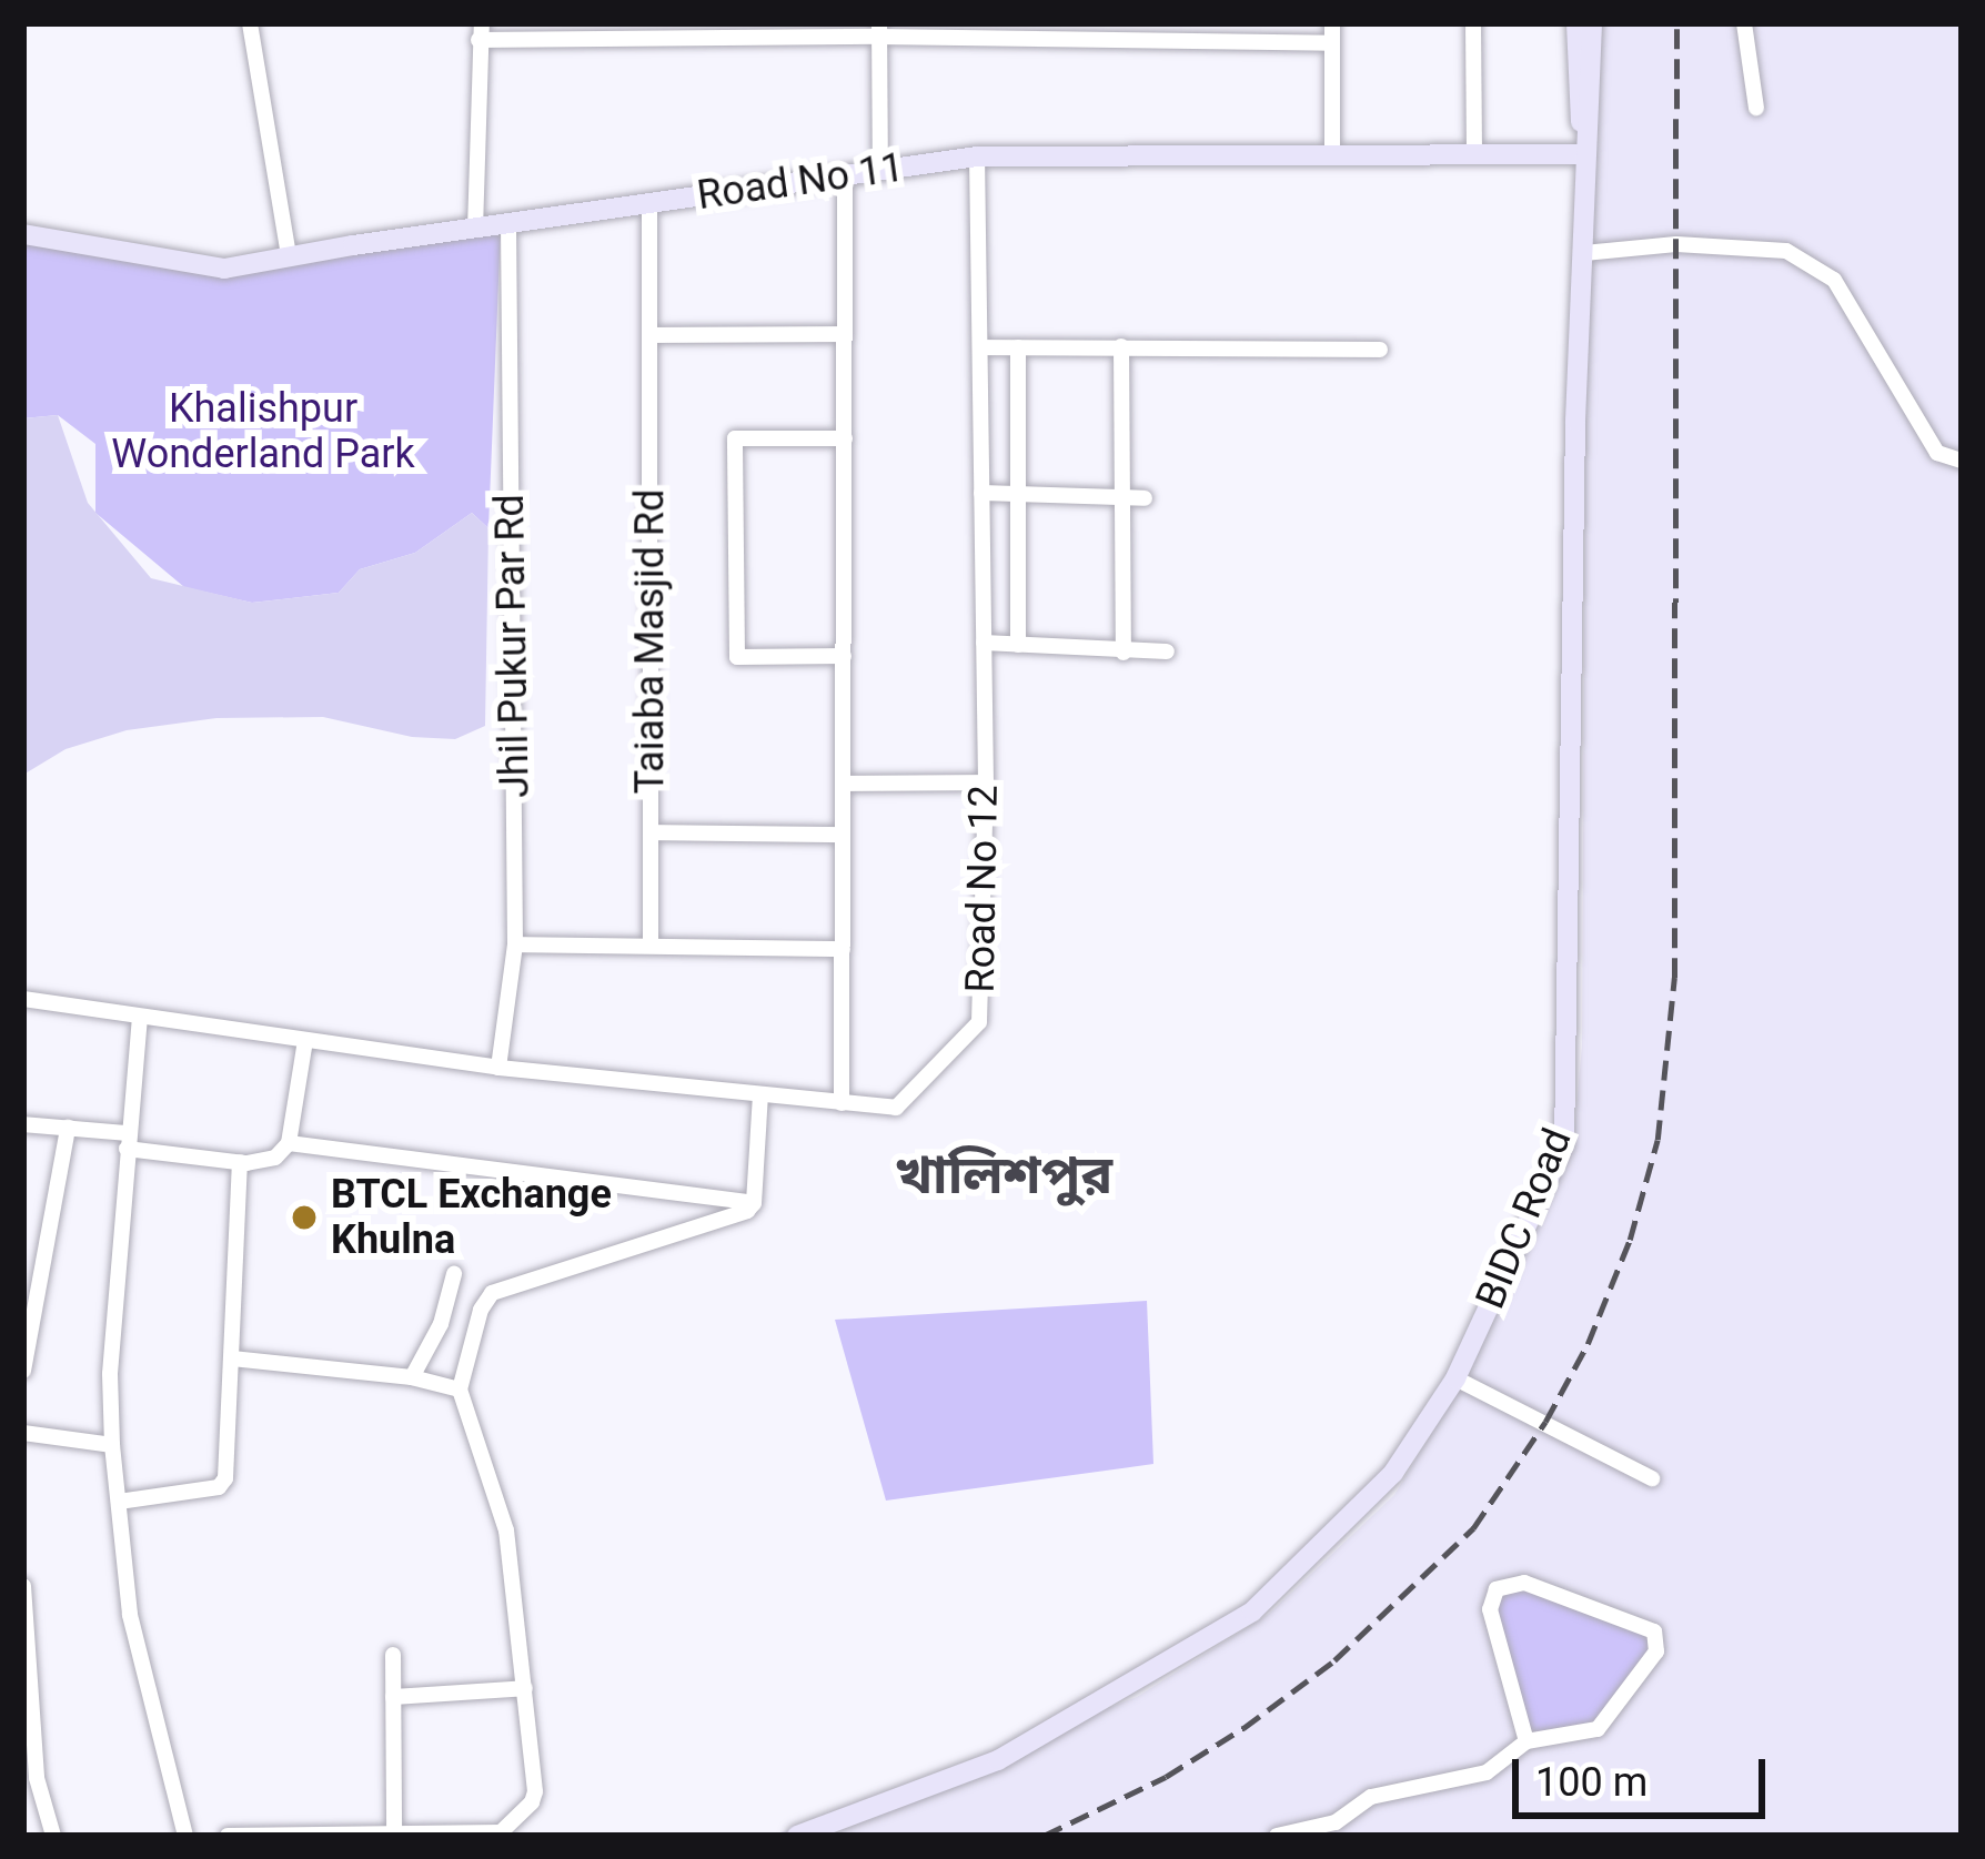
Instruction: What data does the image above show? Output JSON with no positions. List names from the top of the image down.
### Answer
{
  "streets": {
    "main road": ["Road No 11", "BIDC Road"],
    "street": ["Taiaba Masjid Rd", "Jhil Pukur Par Rd", "Road No 12"]
  },
  "crossings": [
    ["Road No 11", "Taiaba Masjid Rd"],
    ["Road No 11", "Jhil Pukur Par Rd"],
    ["Road No 11", "Road No 12"],
    ["Road No 11", "BIDC Road"],
    ["Jhil Pukur Par Rd", "Road No 12"]
  ],
  "districts": ["খালিশপুর"],
  "parks": ["Khalishpur Wonderland Park"],
  "places": ["BTCL Exchange Khulna"],
  "scale_bar": "100 m"
}
